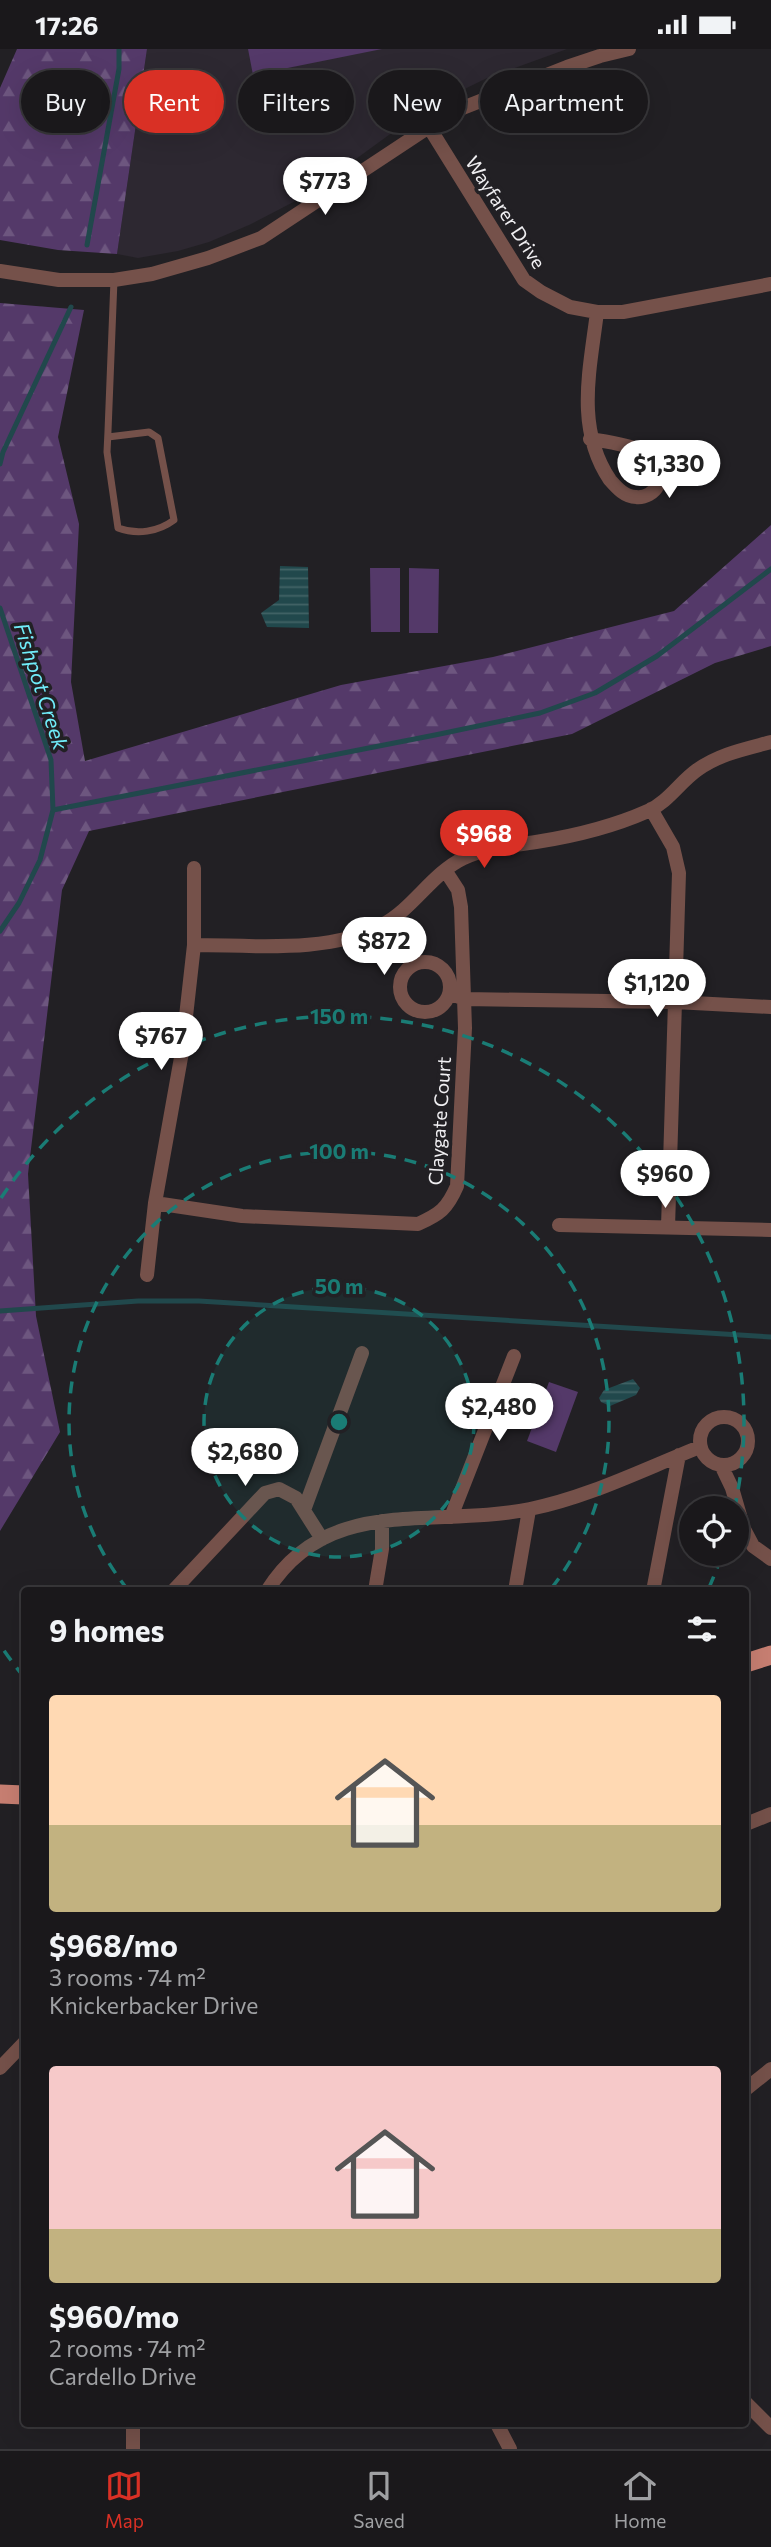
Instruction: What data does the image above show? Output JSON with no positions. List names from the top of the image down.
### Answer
{
  "streets": {
    "street": ["Wayfarer Drive", "Claygate Court"]
  },
  "water": ["Fishpot Creek"],
  "page": {
    "status": "17:26",
    "chip": [
      "Buy",
      "Rent",
      "Filters",
      "New",
      "Apartment"
    ],
    "price": [
      "$773",
      "$1,330",
      "$968",
      "$872",
      "$1,120",
      "$767",
      "$960",
      "$2,480",
      "$2,680"
    ],
    "heading": "9 homes",
    "list": [
      {
        "name": "$968/mo",
        "note": "3 rooms · 74 m² · Knickerbacker Drive"
      },
      {
        "name": "$960/mo",
        "note": "2 rooms · 74 m² · Cardello Drive"
      }
    ],
    "tabs": ["Map", "Saved", "Home"]
  },
  "rings": ["150 m", "100 m", "50 m"]
}
